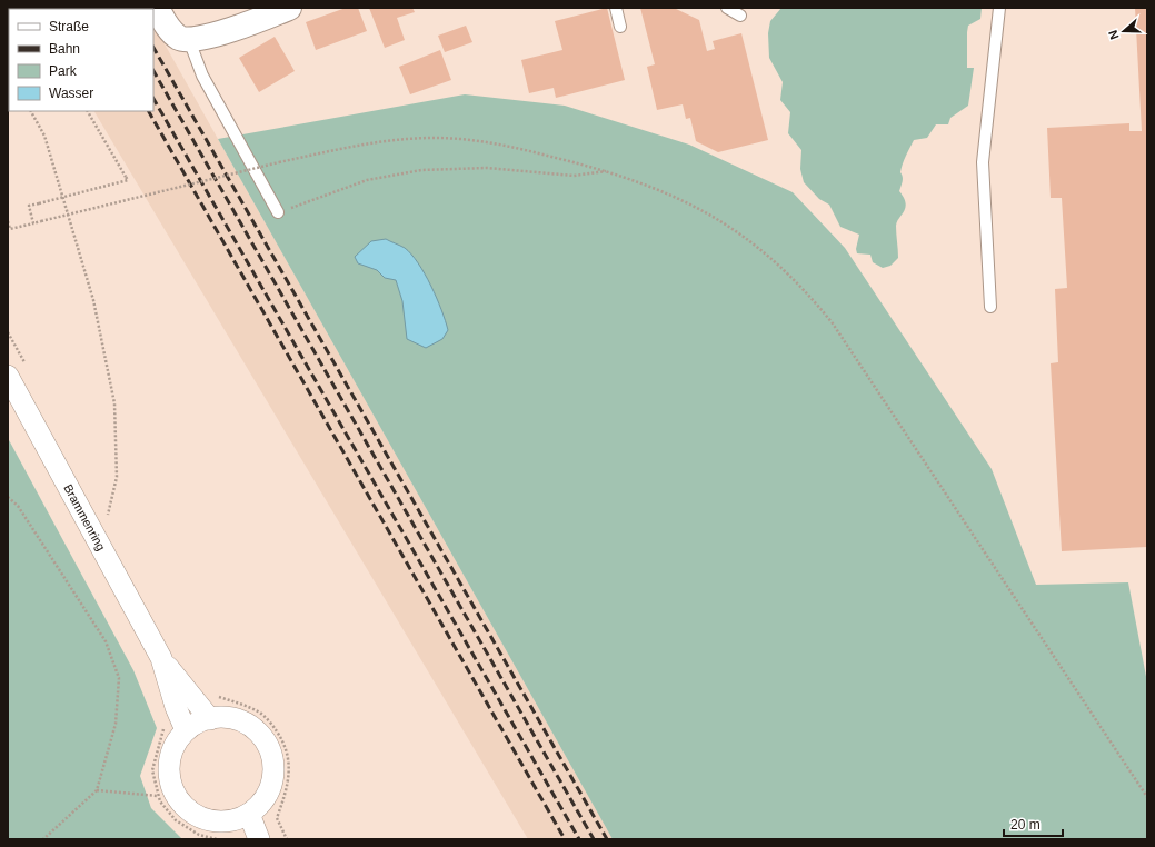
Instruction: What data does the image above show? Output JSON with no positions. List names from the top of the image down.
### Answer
{
  "streets": {
    "street": ["Brammenring"]
  },
  "legend": [
    "Straße",
    "Bahn",
    "Park",
    "Wasser"
  ],
  "scale_bar": "20 m",
  "north": "left"
}
